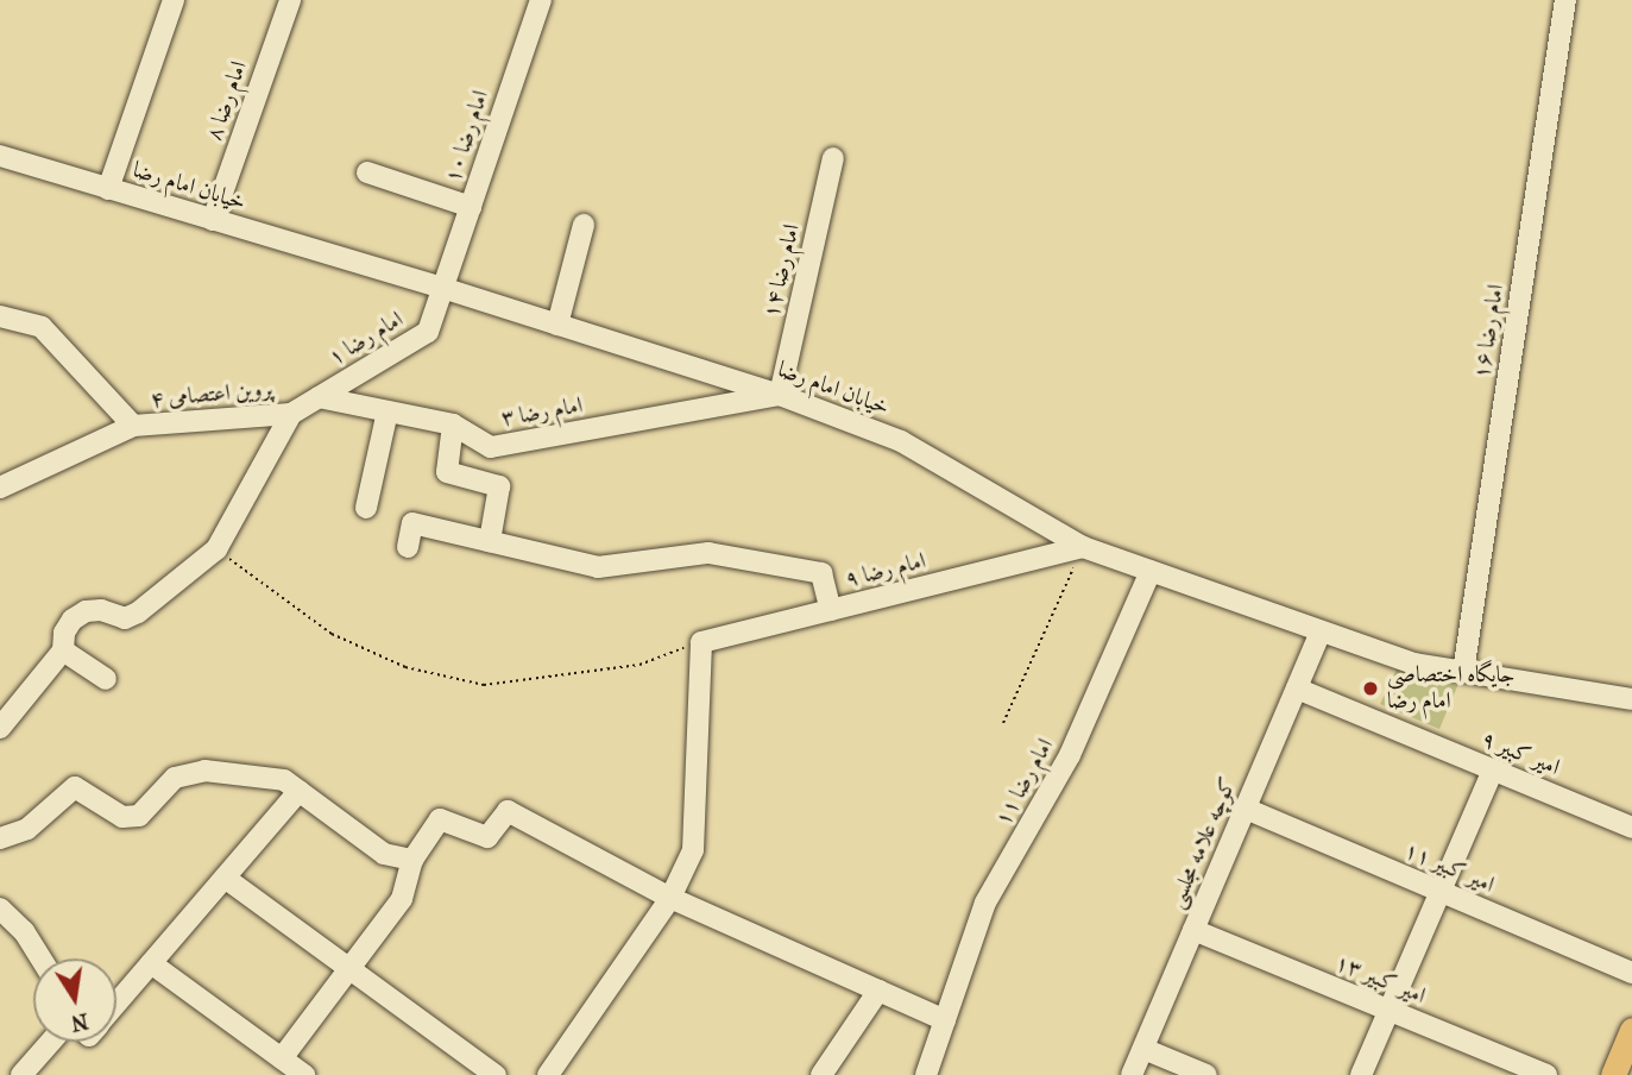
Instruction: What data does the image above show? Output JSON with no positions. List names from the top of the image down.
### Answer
{
  "streets": {
    "street": [
      "امام رضا ۸",
      "امام رضا ۱۰",
      "خیابان امام رضا",
      "امام رضا ۱۴",
      "امام رضا ۱۶",
      "امام رضا ۱",
      "پروین اعتصامی ۴",
      "امام رضا ۳",
      "امام رضا ۹",
      "امیر کبیر ۹",
      "امام رضا ۱۱",
      "کوچه علامه مجلسی",
      "امیر کبیر ۱۱",
      "امیر کبیر ۱۳"
    ]
  },
  "crossings": [
    ["امام رضا ۸", "خیابان امام رضا"],
    ["امام رضا ۱۰", "خیابان امام رضا"],
    ["امام رضا ۱۰", "امام رضا ۱"],
    ["خیابان امام رضا", "امام رضا ۱۴"],
    ["خیابان امام رضا", "امام رضا ۱۶"],
    ["خیابان امام رضا", "امام رضا ۱"],
    ["خیابان امام رضا", "امام رضا ۳"],
    ["خیابان امام رضا", "امام رضا ۹"],
    ["خیابان امام رضا", "امام رضا ۱۱"],
    ["خیابان امام رضا", "کوچه علامه مجلسی"],
    ["امام رضا ۱۴", "امام رضا ۳"],
    ["امام رضا ۱", "پروین اعتصامی ۴"],
    ["امام رضا ۱", "امام رضا ۳"],
    ["امیر کبیر ۹", "کوچه علامه مجلسی"],
    ["کوچه علامه مجلسی", "امیر کبیر ۱۱"],
    ["کوچه علامه مجلسی", "امیر کبیر ۱۳"]
  ],
  "places": ["جایگاه اختصاصی امام رضا"],
  "north": "bottom"
}
